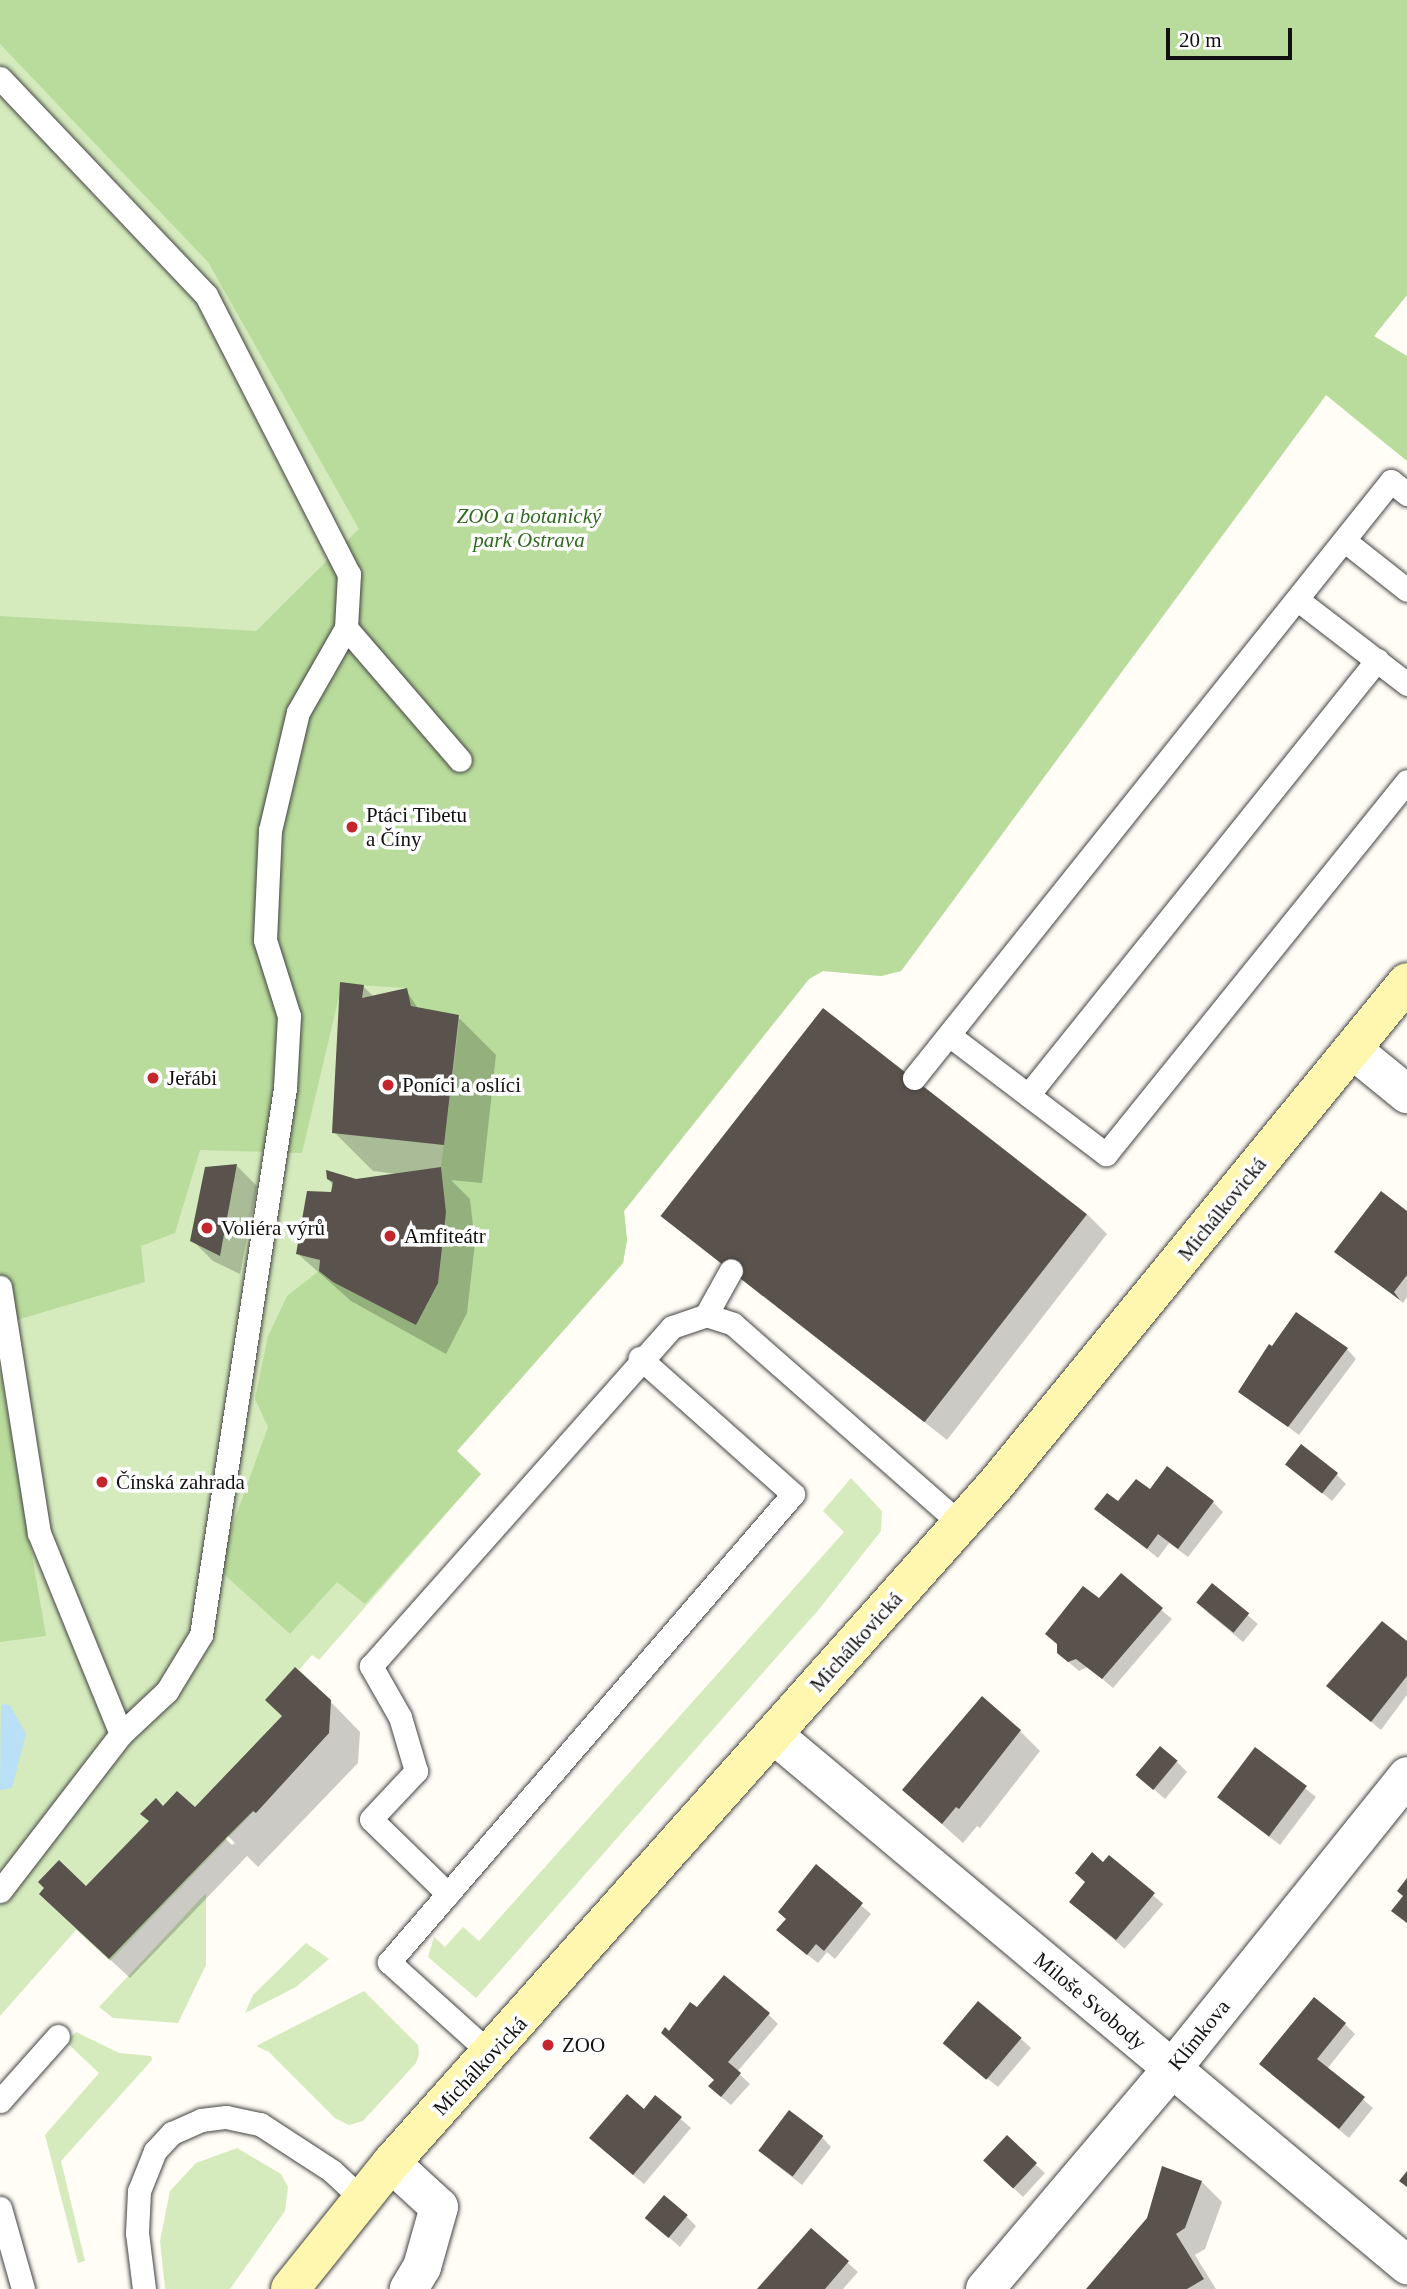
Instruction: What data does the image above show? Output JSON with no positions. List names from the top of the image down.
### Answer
{
  "streets": {
    "street": ["Michálkovická", "Miloše Svobody", "Klímkova"]
  },
  "crossings": [
    ["Michálkovická", "Miloše Svobody"],
    ["Miloše Svobody", "Klímkova"]
  ],
  "parks": ["ZOO a botanický park Ostrava"],
  "places": [
    "Ptáci Tibetu a Číny",
    "Jeřábi",
    "Poníci a oslíci",
    "Voliéra výrů",
    "Amfiteátr",
    "Čínská zahrada",
    "ZOO"
  ],
  "scale_bar": "20 m"
}
